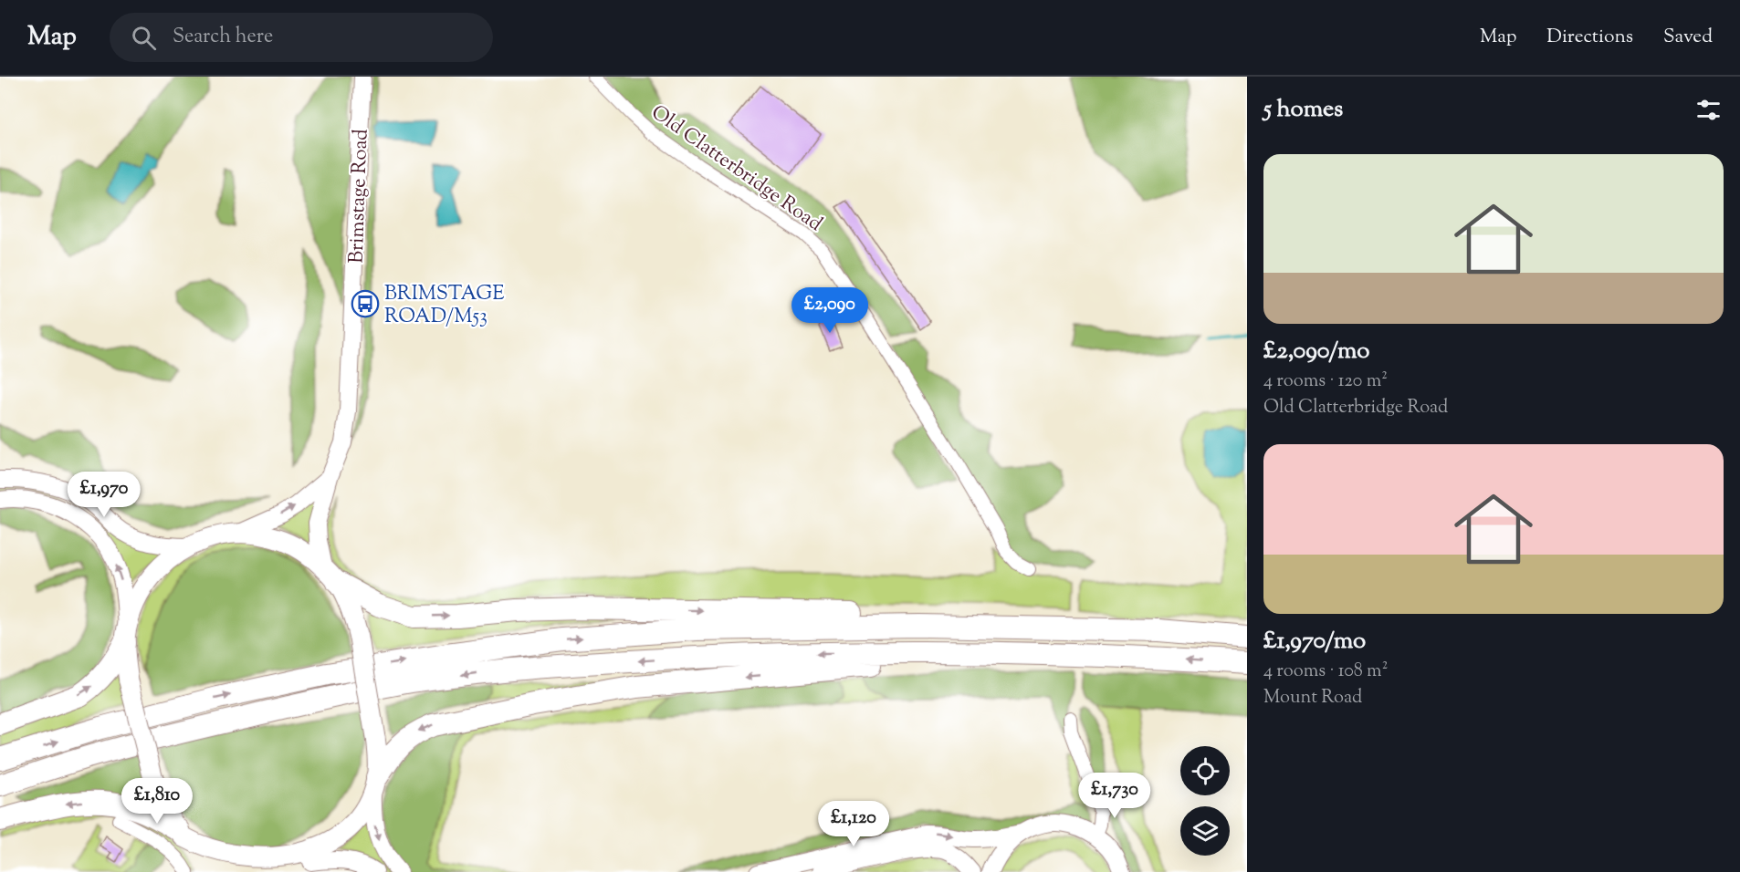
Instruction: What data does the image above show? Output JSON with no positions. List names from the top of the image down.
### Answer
{
  "streets": {
    "main road": ["Brimstage Road"],
    "street": ["Old Clatterbridge Road"]
  },
  "places": {
    "bus stop": ["BRIMSTAGE ROAD/M53"]
  },
  "page": {
    "header": "Map",
    "search": "Search here",
    "nav": ["Map", "Directions", "Saved"],
    "heading": "5 homes",
    "list": [
      {
        "name": "£2,090/mo",
        "note": "4 rooms · 120 m² · Old Clatterbridge Road"
      },
      {
        "name": "£1,970/mo",
        "note": "4 rooms · 108 m² · Mount Road"
      }
    ],
    "price": [
      "£2,090",
      "£1,970",
      "£1,730",
      "£1,810",
      "£1,120"
    ]
  }
}
